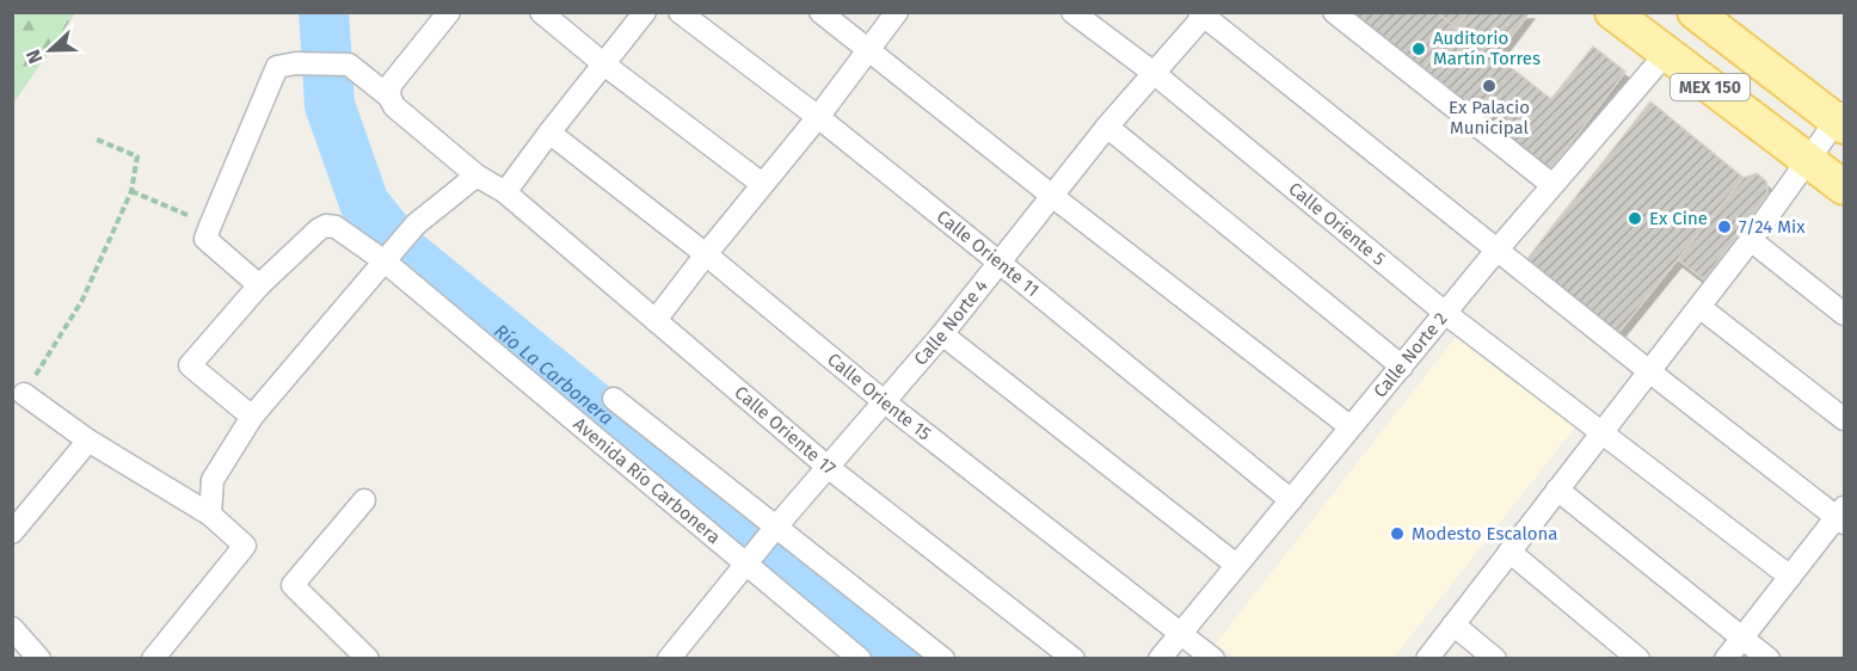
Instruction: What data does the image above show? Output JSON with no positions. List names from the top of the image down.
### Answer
{
  "streets": {
    "main road": ["MEX 150"],
    "street": [
      "Calle Oriente 5",
      "Calle Oriente 11",
      "Calle Norte 4",
      "Calle Norte 2",
      "Calle Oriente 15",
      "Calle Oriente 17",
      "Avenida Río Carbonera"
    ]
  },
  "crossings": [
    ["MEX 150", "Calle Norte 2"],
    ["Calle Oriente 5", "Calle Norte 4"],
    ["Calle Oriente 5", "Calle Norte 2"],
    ["Calle Oriente 11", "Calle Norte 4"],
    ["Calle Oriente 11", "Calle Norte 2"],
    ["Calle Norte 4", "Calle Oriente 15"],
    ["Calle Norte 4", "Calle Oriente 17"],
    ["Calle Norte 4", "Avenida Río Carbonera"],
    ["Calle Norte 2", "Calle Oriente 15"]
  ],
  "water": ["Río La Carbonera"],
  "places": [
    "Auditorio Martín Torres",
    "Ex Palacio Municipal",
    "Ex Cine",
    "7/24 Mix",
    "Modesto Escalona"
  ],
  "north": "left"
}
